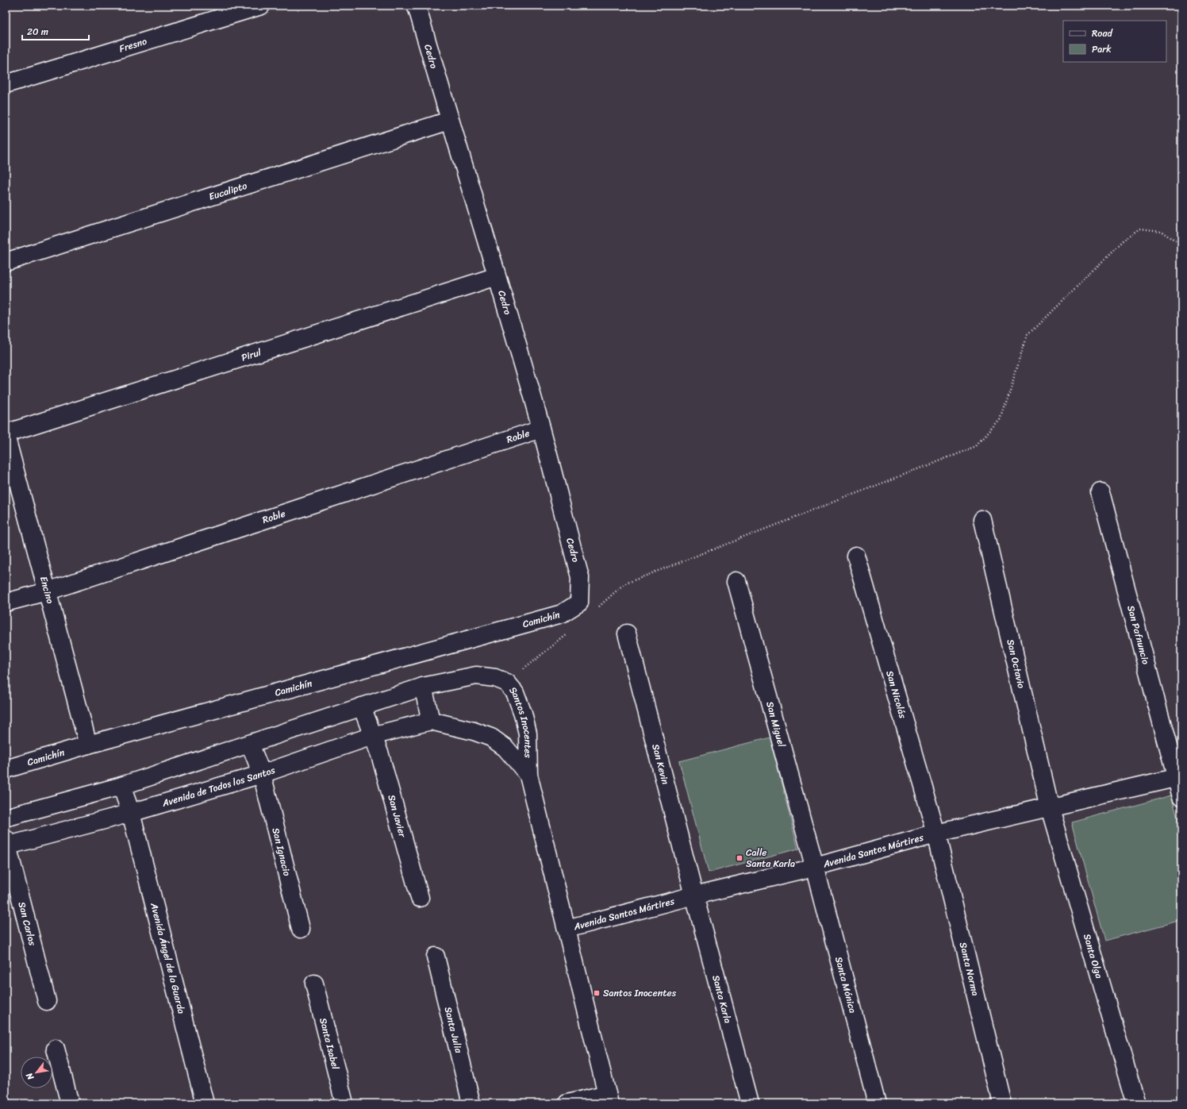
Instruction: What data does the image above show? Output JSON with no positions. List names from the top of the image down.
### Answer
{
  "streets": {
    "street": [
      "Fresno",
      "Cedro",
      "Eucalipto",
      "Pirul",
      "Roble",
      "Encino",
      "Camichín",
      "San Pafnuncio",
      "San Octavio",
      "San Nicolás",
      "Santos Inocentes",
      "San Miguel",
      "San Kevin",
      "Avenida de Todos los Santos",
      "San Javier",
      "Avenida Santos Mártires",
      "San Ignacio",
      "San Carlos",
      "Santa Olga",
      "Avenida Ángel de la Guarda",
      "Santa Norma",
      "Santa Mónica",
      "Santa Karla",
      "Santa Julia",
      "Santa Isabel"
    ]
  },
  "crossings": [
    ["Cedro", "Eucalipto"],
    ["Cedro", "Pirul"],
    ["Cedro", "Roble"],
    ["Cedro", "Camichín"],
    ["Pirul", "Encino"],
    ["Roble", "Encino"],
    ["Encino", "Camichín"],
    ["San Pafnuncio", "Avenida Santos Mártires"],
    ["San Octavio", "Avenida Santos Mártires"],
    ["San Octavio", "Santa Olga"],
    ["San Nicolás", "Avenida Santos Mártires"],
    ["San Nicolás", "Santa Norma"],
    ["Santos Inocentes", "Avenida de Todos los Santos"],
    ["Santos Inocentes", "Avenida Santos Mártires"],
    ["San Miguel", "Avenida Santos Mártires"],
    ["San Miguel", "Santa Mónica"],
    ["San Kevin", "Avenida Santos Mártires"],
    ["San Kevin", "Santa Karla"],
    ["Avenida de Todos los Santos", "San Javier"],
    ["Avenida de Todos los Santos", "San Ignacio"],
    ["Avenida de Todos los Santos", "San Carlos"],
    ["Avenida de Todos los Santos", "Avenida Ángel de la Guarda"],
    ["Avenida Santos Mártires", "Santa Olga"],
    ["Avenida Santos Mártires", "Santa Norma"],
    ["Avenida Santos Mártires", "Santa Mónica"],
    ["Avenida Santos Mártires", "Santa Karla"]
  ],
  "places": {
    "transit": ["Calle Santa Karla", "Santos Inocentes"]
  },
  "legend": ["Road", "Park"],
  "scale_bar": "20 m",
  "north": "bottom left"
}
